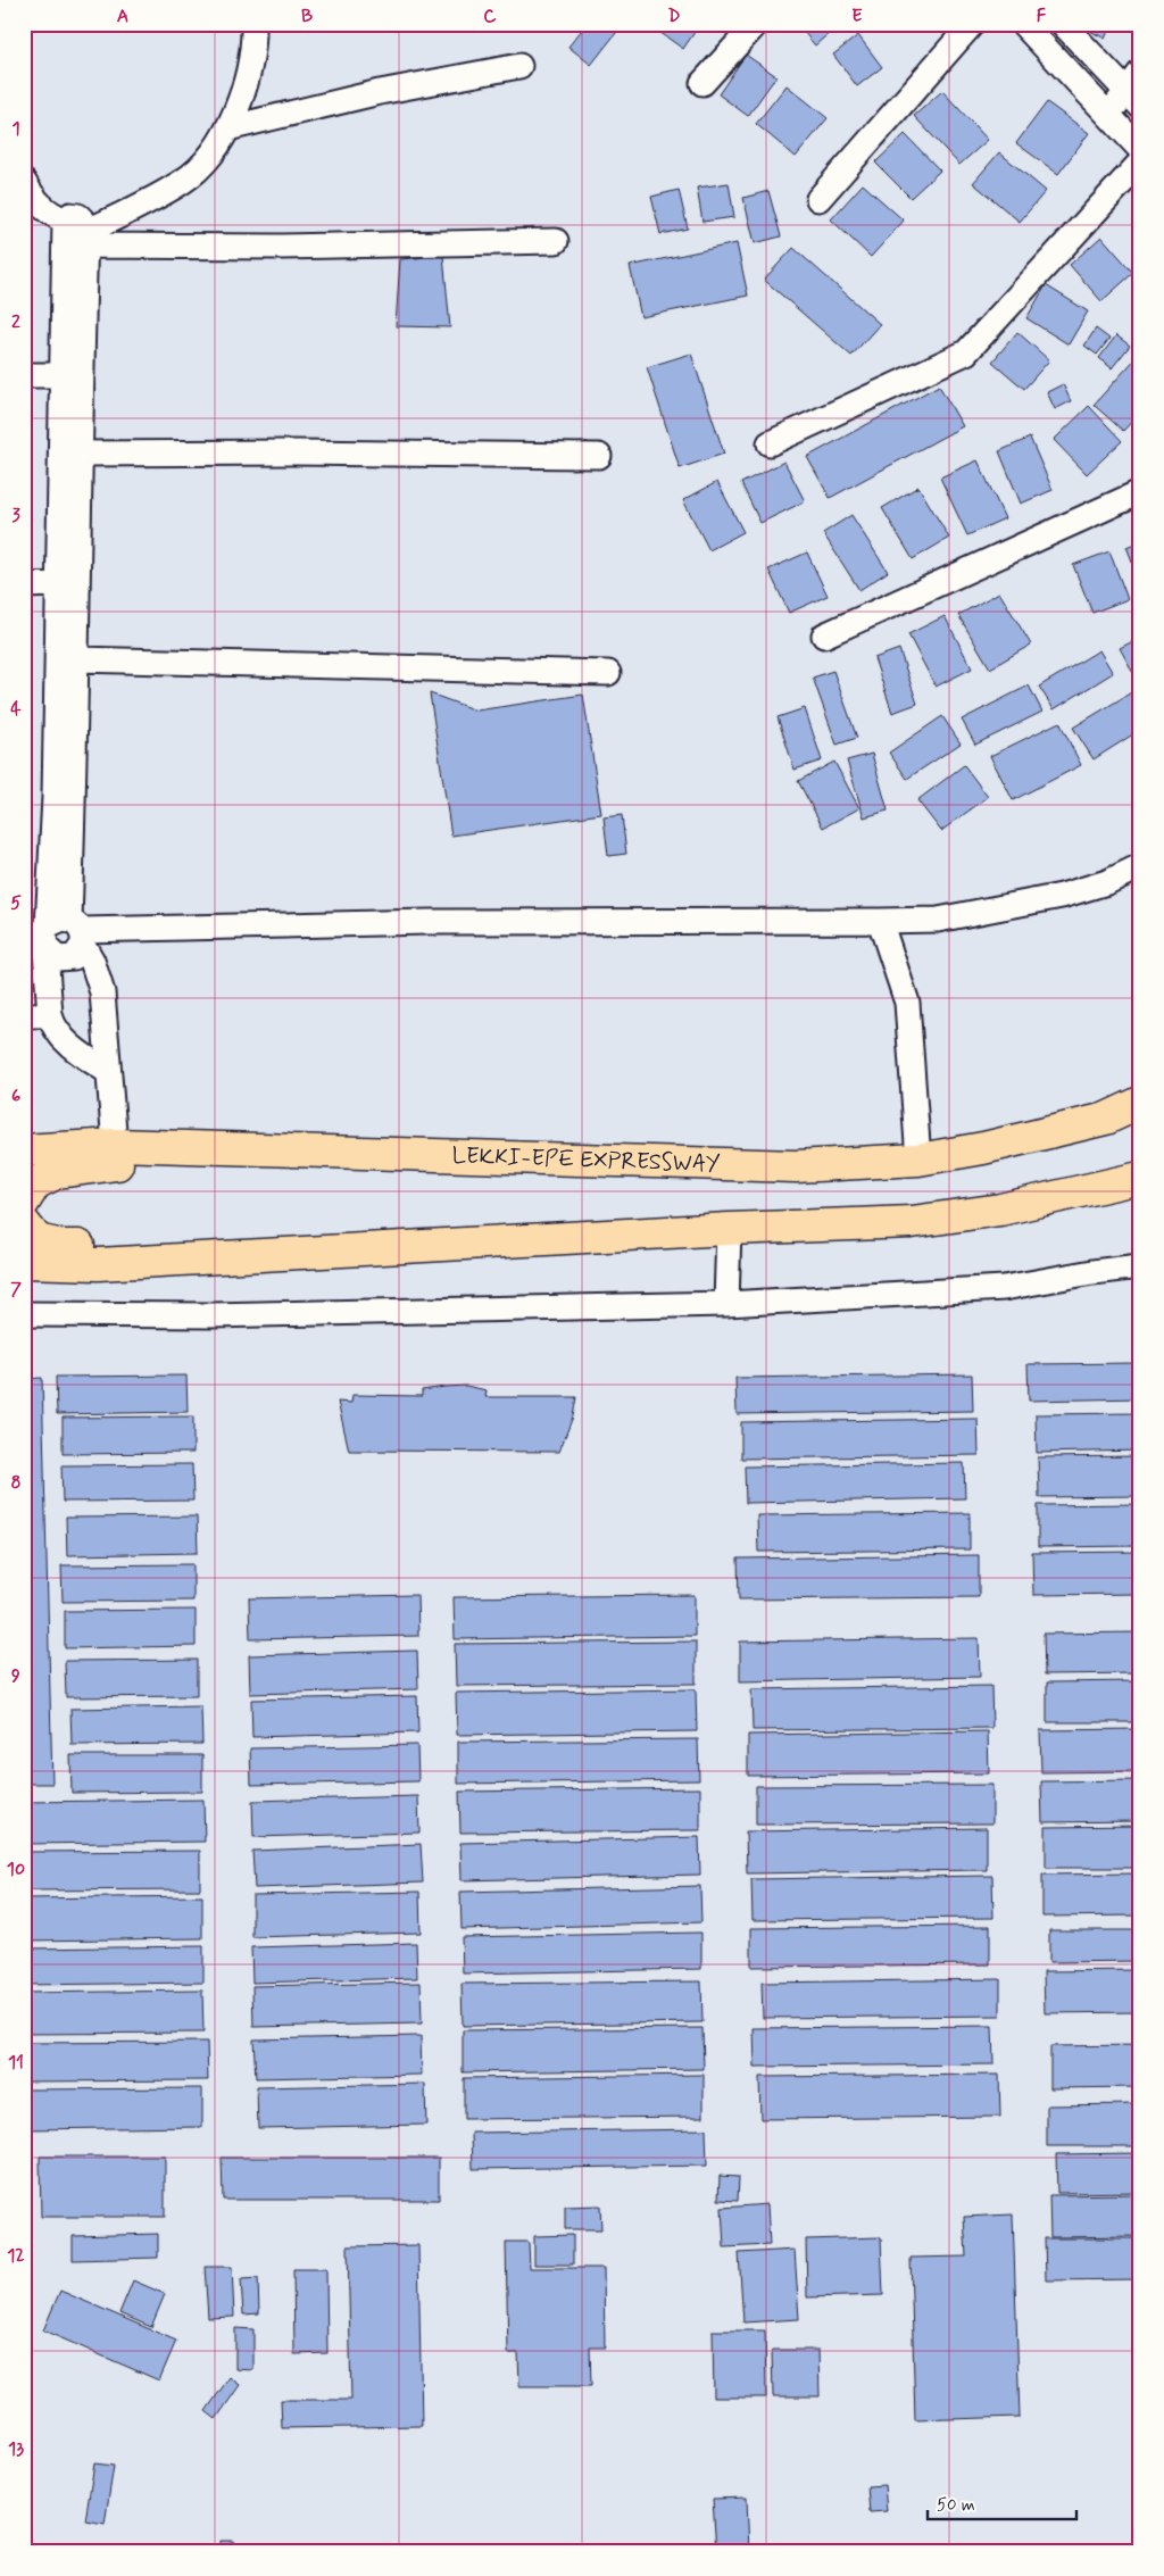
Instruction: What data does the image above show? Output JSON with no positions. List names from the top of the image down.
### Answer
{
  "streets": {
    "highway": ["LEKKI-EPE EXPRESSWAY"]
  },
  "scale_bar": "50 m",
  "grid": {
    "columns": [
      "A",
      "B",
      "C",
      "D",
      "E",
      "F"
    ],
    "rows": [
      "1",
      "2",
      "3",
      "4",
      "5",
      "6",
      "7",
      "8",
      "9",
      "10",
      "11",
      "12",
      "13"
    ]
  }
}
